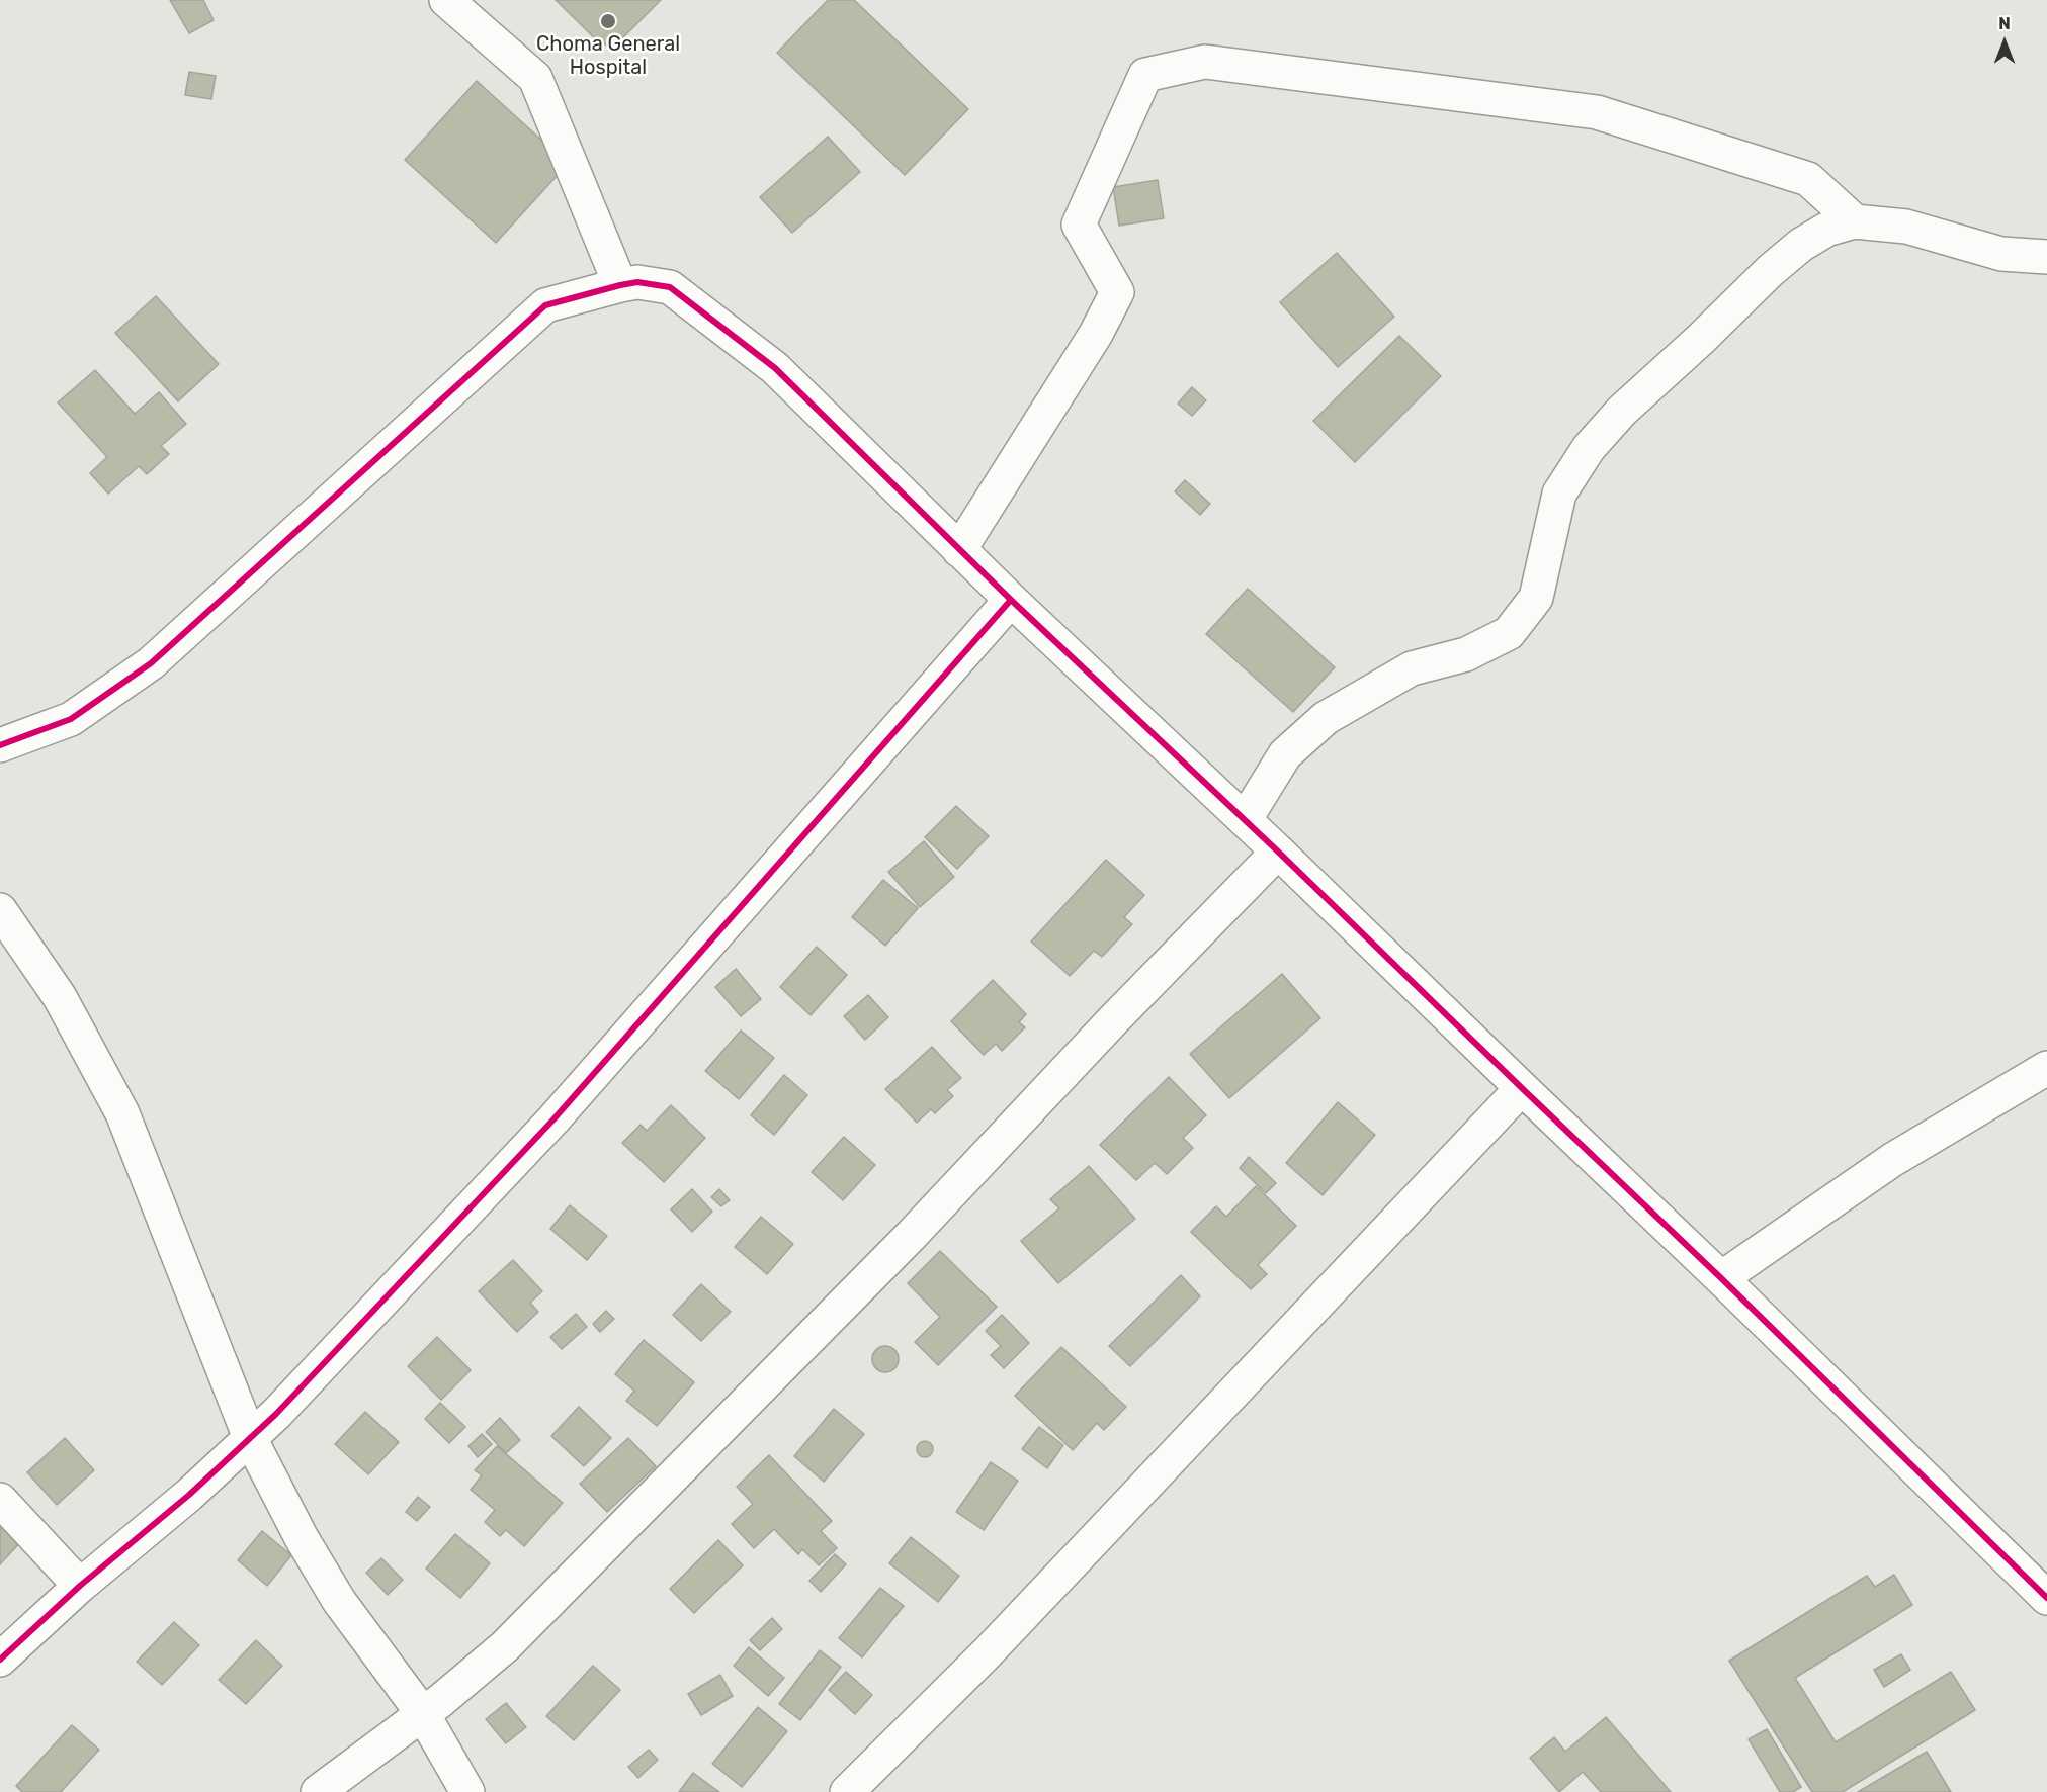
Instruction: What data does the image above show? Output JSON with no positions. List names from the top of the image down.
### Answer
{
  "places": ["Choma General Hospital"],
  "north": "top"
}
